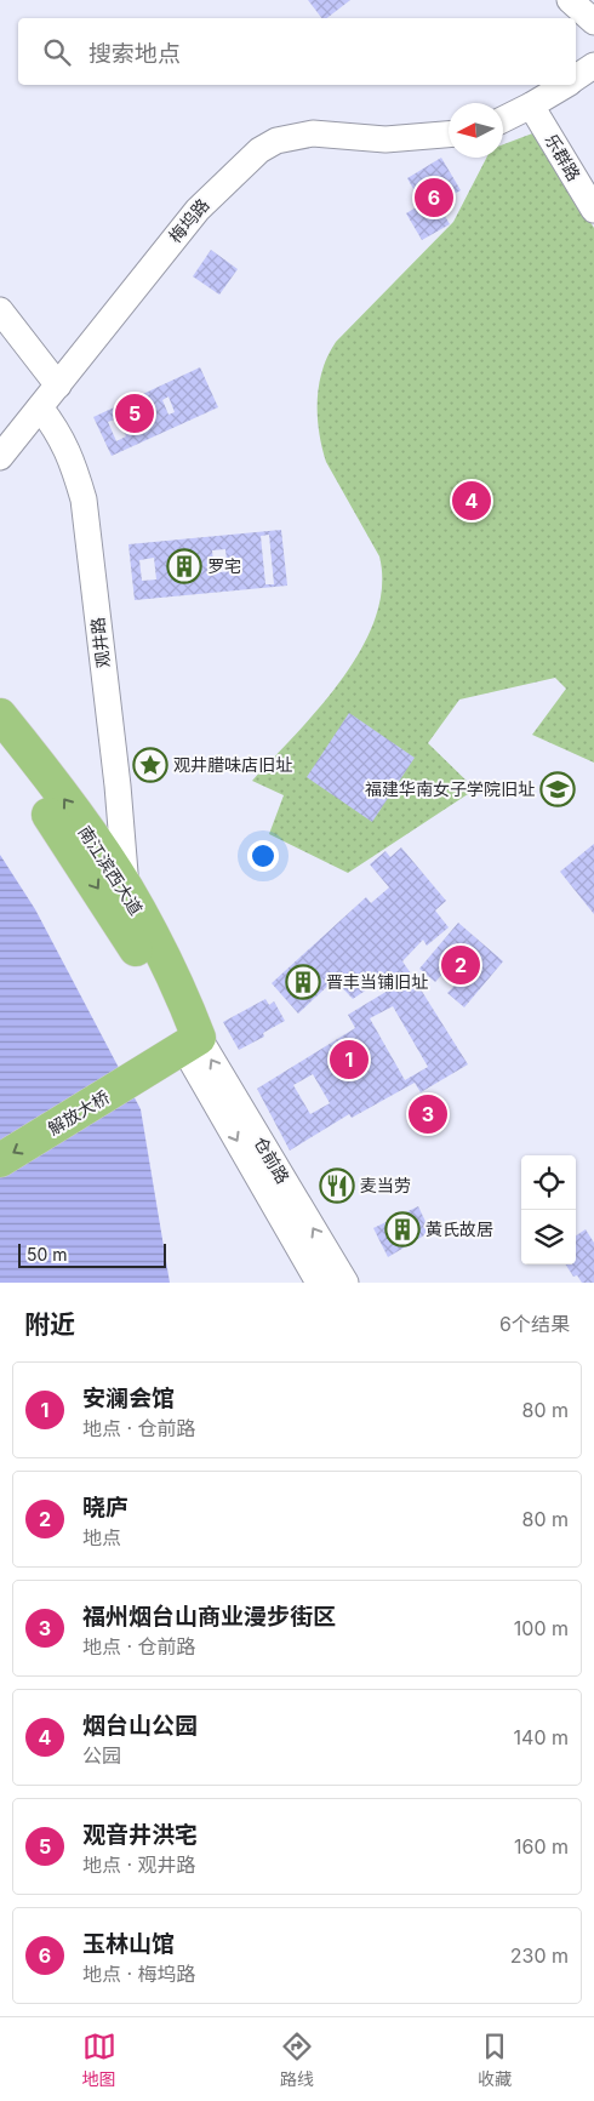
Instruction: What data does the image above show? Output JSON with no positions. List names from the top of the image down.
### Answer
{
  "streets": {
    "main road": ["南江滨西大道", "解放大桥"],
    "street": [
      "乐群路",
      "梅坞路",
      "观井路",
      "仓前路"
    ]
  },
  "crossings": [
    ["梅坞路", "观井路"],
    ["观井路", "南江滨西大道"],
    ["南江滨西大道", "解放大桥"],
    ["南江滨西大道", "仓前路"],
    ["解放大桥", "仓前路"]
  ],
  "one_way": ["解放大桥"],
  "places": {
    "building": ["罗宅", "晋丰当铺旧址", "黄氏故居"],
    "place": ["观井腊味店旧址"],
    "school or university": ["福建华南女子学院旧址"],
    "restaurant": ["麦当劳"]
  },
  "scale_bar": "50 m",
  "north": "left",
  "page": {
    "search": "搜索地点",
    "pins": [
      "6",
      "5",
      "4",
      "2",
      "1",
      "3"
    ],
    "scale": "50 m",
    "heading": ["附近", "6个结果"],
    "list": [
      {
        "mark": "1",
        "name": "安澜会馆",
        "note": "地点 · 仓前路",
        "value": "80 m"
      },
      {
        "mark": "2",
        "name": "晓庐",
        "note": "地点",
        "value": "80 m"
      },
      {
        "mark": "3",
        "name": "福州烟台山商业漫步街区",
        "note": "地点 · 仓前路",
        "value": "100 m"
      },
      {
        "mark": "4",
        "name": "烟台山公园",
        "note": "公园",
        "value": "140 m"
      },
      {
        "mark": "5",
        "name": "观音井洪宅",
        "note": "地点 · 观井路",
        "value": "160 m"
      },
      {
        "mark": "6",
        "name": "玉林山馆",
        "note": "地点 · 梅坞路",
        "value": "230 m"
      }
    ],
    "nav": ["地图", "路线", "收藏"]
  }
}
